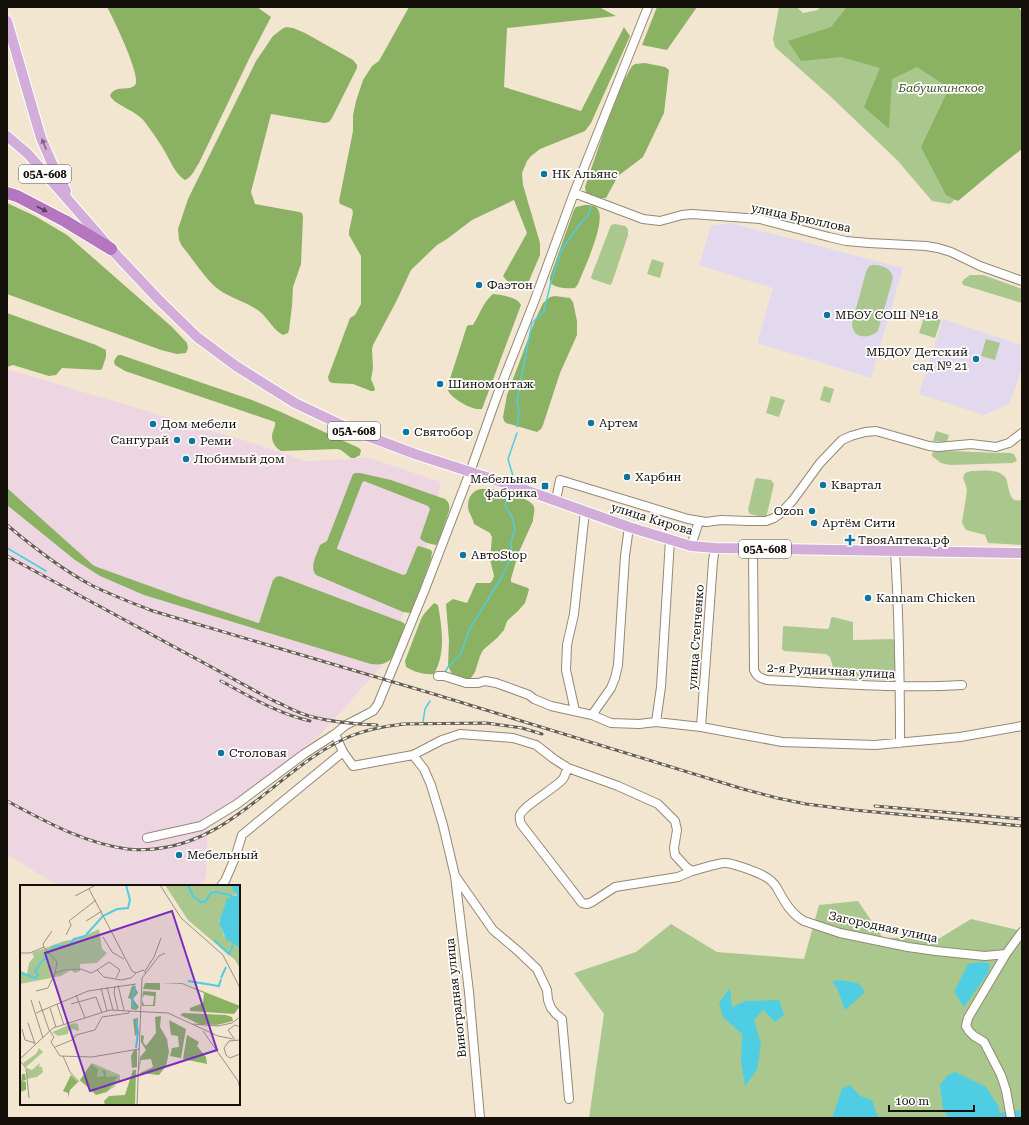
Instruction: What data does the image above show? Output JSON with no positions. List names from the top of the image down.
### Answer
{
  "streets": {
    "main road": ["05А-608", "улица Кирова"],
    "street": [
      "улица Брюллова",
      "улица Степченко",
      "2-я Рудничная улица",
      "Загородная улица",
      "Виноградная улица"
    ]
  },
  "crossings": [
    ["05А-608", "улица Кирова"],
    ["улица Кирова", "улица Степченко"],
    ["улица Кирова", "2-я Рудничная улица"]
  ],
  "parks": ["Бабушкинское"],
  "places": {
    "other": [
      "НК Альянс",
      "Фаэтон",
      "МБОУ СОШ №18",
      "МБДОУ Детский сад № 21",
      "Шиномонтаж",
      "Артем",
      "Дом мебели",
      "Святобор",
      "Сангурай",
      "Реми",
      "Любимый дом",
      "Харбин",
      "Квартал",
      "Ozon",
      "Артём Сити",
      "АвтоStop",
      "Kannam Chicken",
      "Столовая",
      "Мебельный"
    ],
    "transit": ["Мебельная фабрика"],
    "health": ["ТвояАптека.рф"]
  },
  "scale_bar": "100 m"
}
